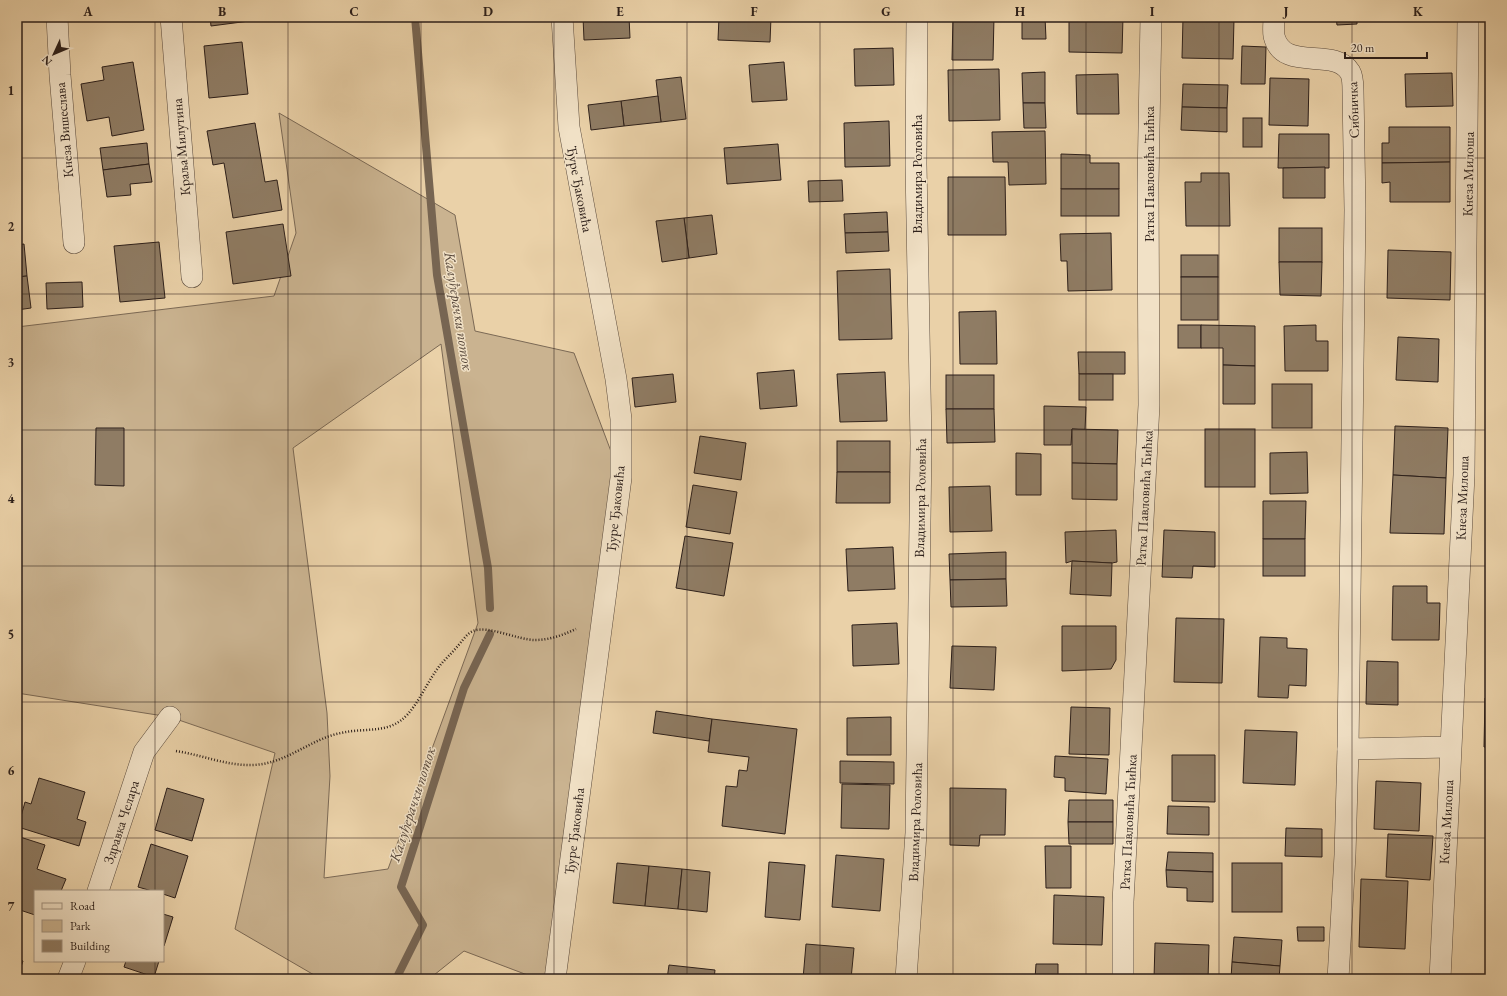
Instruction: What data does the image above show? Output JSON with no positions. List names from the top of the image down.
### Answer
{
  "streets": {
    "street": [
      "Сибничка",
      "Кнеза Вишеслава",
      "Краља Милутина",
      "Владимира Роловића",
      "Ратка Павловића Ћићка",
      "Кнеза Милоша",
      "Ђуре Ђаковића",
      "Здравка Челара"
    ]
  },
  "water": ["Калуђерачки поток"],
  "legend": ["Road", "Park", "Building"],
  "scale_bar": "20 m",
  "north": "bottom left",
  "grid": {
    "columns": [
      "A",
      "B",
      "C",
      "D",
      "E",
      "F",
      "G",
      "H",
      "I",
      "J",
      "K"
    ],
    "rows": [
      "1",
      "2",
      "3",
      "4",
      "5",
      "6",
      "7"
    ]
  }
}
